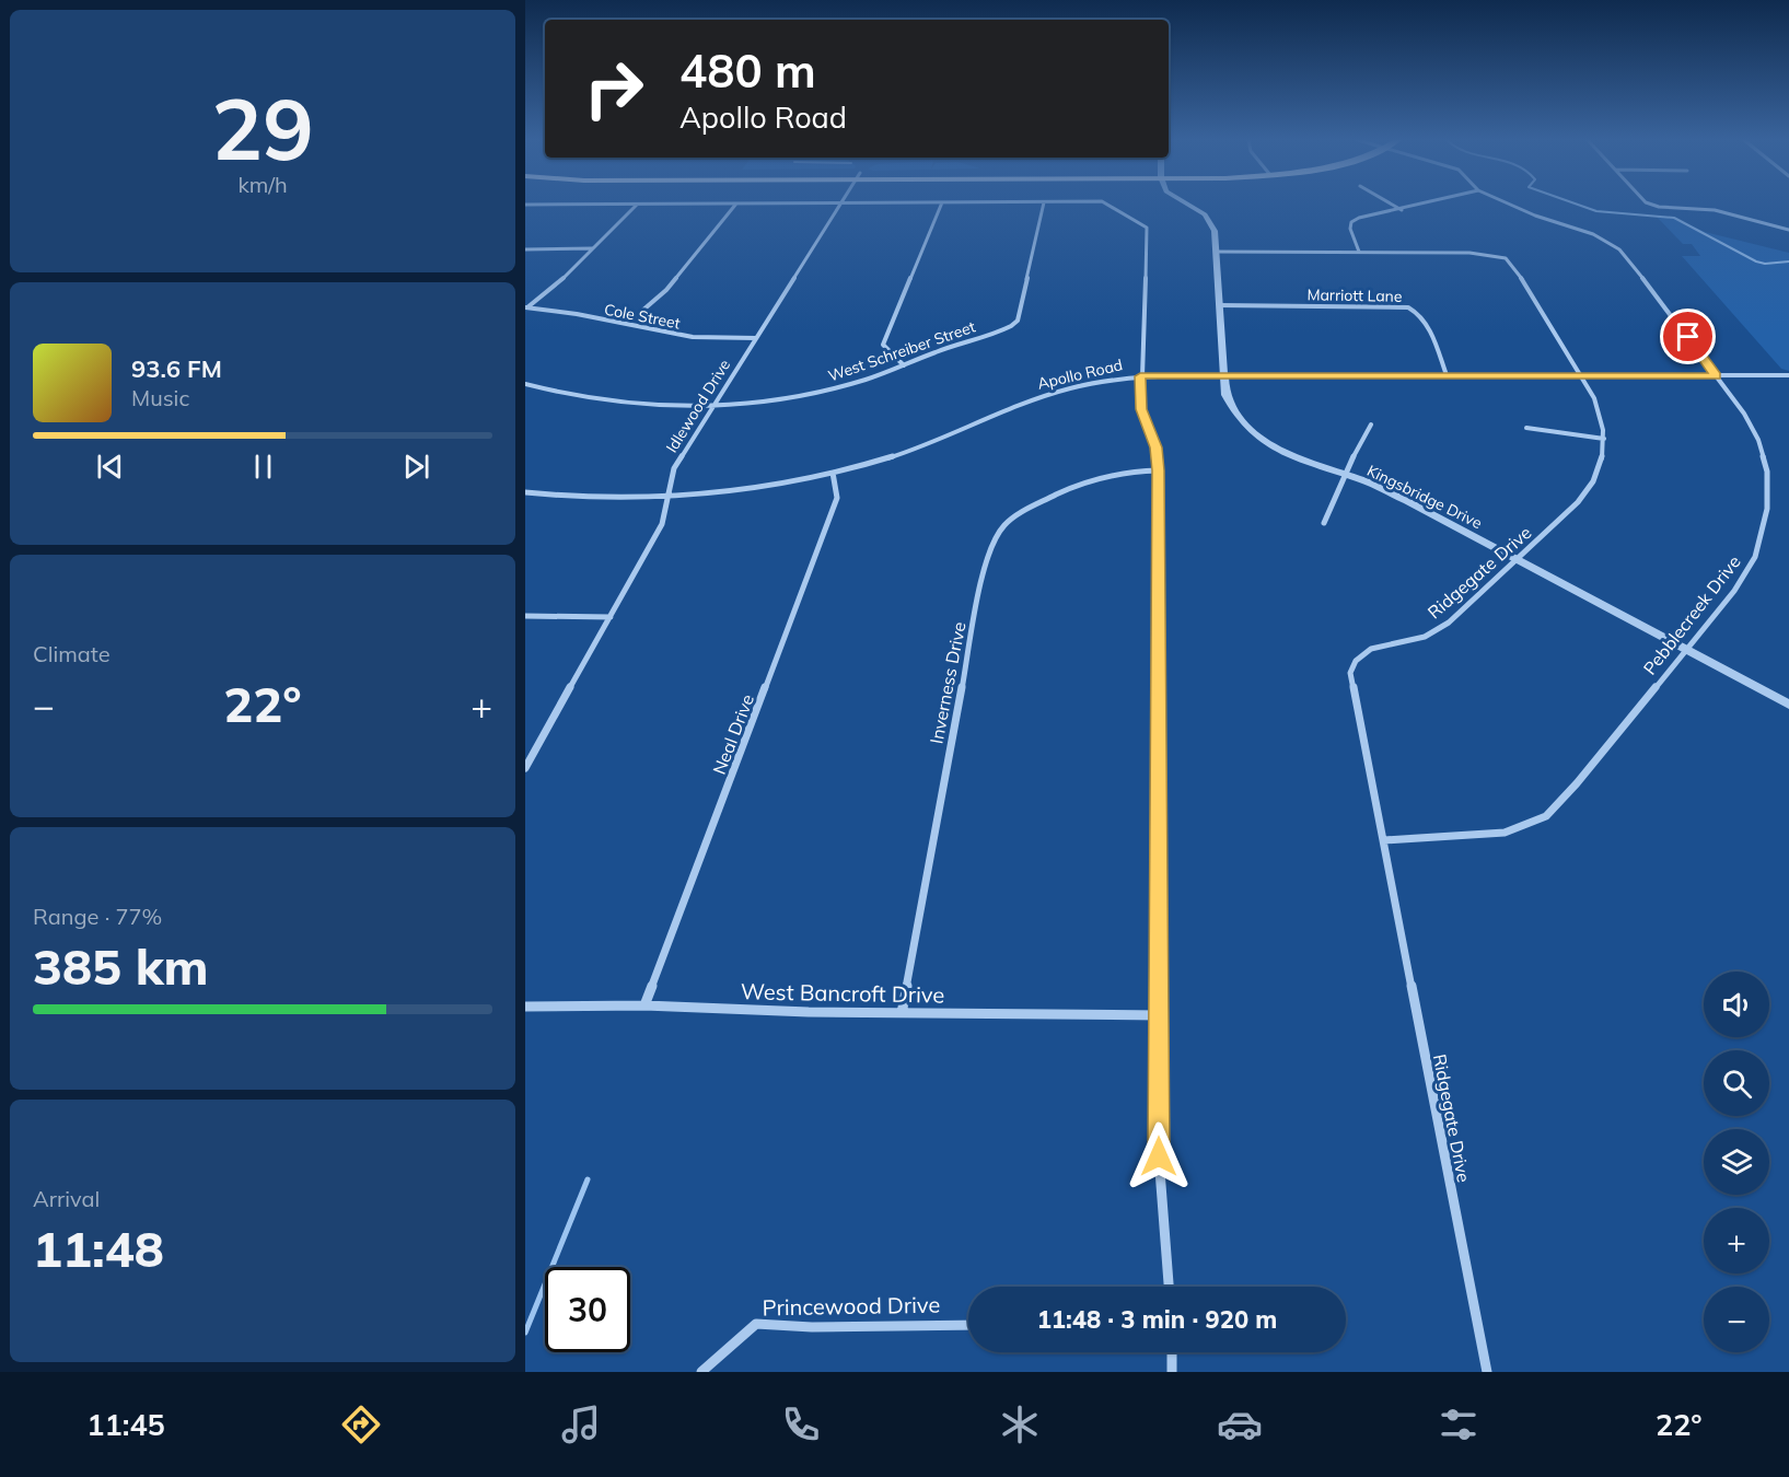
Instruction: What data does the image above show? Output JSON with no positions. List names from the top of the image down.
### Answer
{
  "streets": {
    "street": [
      "Marriott Lane",
      "Cole Street",
      "West Schreiber Street",
      "Apollo Road",
      "Idlewood Drive",
      "Kingsbridge Drive",
      "Ridgegate Drive",
      "Pebblecreek Drive",
      "Inverness Drive",
      "Neal Drive",
      "West Bancroft Drive",
      "Princewood Drive"
    ]
  },
  "crossings": [
    ["Marriott Lane", "Apollo Road"],
    ["Marriott Lane", "Kingsbridge Drive"],
    ["Cole Street", "Idlewood Drive"],
    ["West Schreiber Street", "Idlewood Drive"],
    ["Apollo Road", "Idlewood Drive"],
    ["Apollo Road", "Kingsbridge Drive"],
    ["Apollo Road", "Ridgegate Drive"],
    ["Apollo Road", "Pebblecreek Drive"],
    ["Apollo Road", "Neal Drive"],
    ["Kingsbridge Drive", "Ridgegate Drive"],
    ["Kingsbridge Drive", "Pebblecreek Drive"],
    ["Ridgegate Drive", "Pebblecreek Drive"],
    ["Inverness Drive", "West Bancroft Drive"],
    ["Neal Drive", "West Bancroft Drive"]
  ],
  "page": {
    "tile": [
      ["29", "km/h"],
      "Climate",
      ["Range · 77%", "385 km"],
      ["Arrival", "11:48"]
    ],
    "turn": ["480 m", "Apollo Road"],
    "song": ["93.6 FM", "Music"],
    "heat": ["−", "22°", "+"],
    "map_buttons": ["+", "−"],
    "limit": "30",
    "trip": "11:48 · 3 min · 920 m",
    "tabs": ["11:45", "22°"]
  }
}
